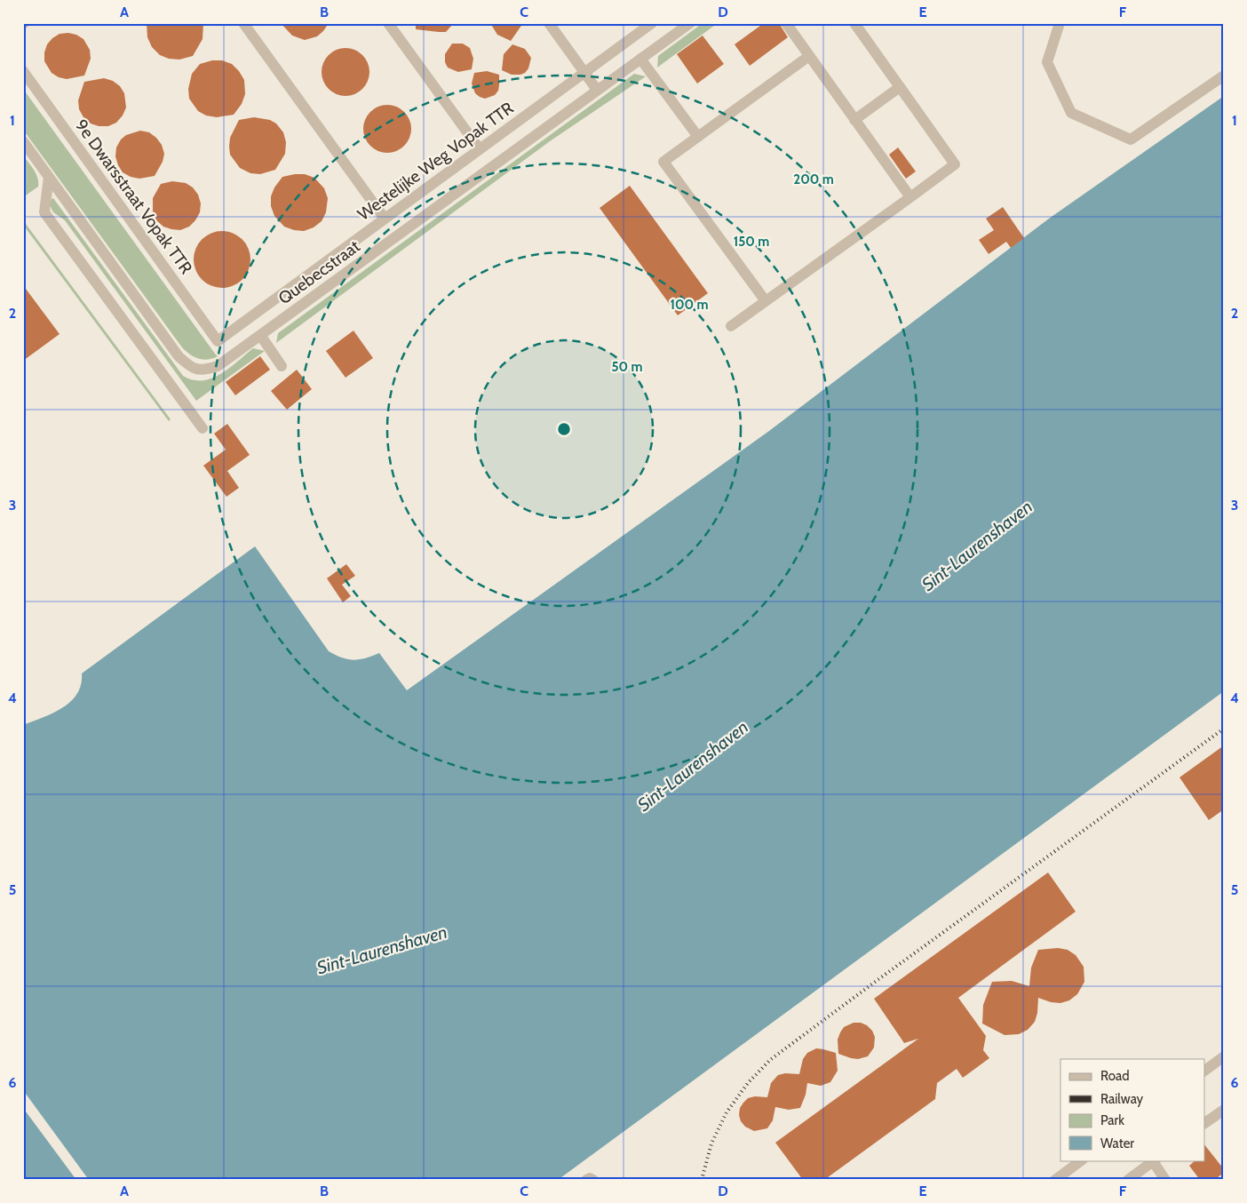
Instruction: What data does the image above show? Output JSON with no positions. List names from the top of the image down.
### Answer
{
  "streets": {
    "street": ["Westelijke Weg Vopak TTR", "9e Dwarsstraat Vopak TTR", "Quebecstraat"]
  },
  "crossings": [
    ["Westelijke Weg Vopak TTR", "9e Dwarsstraat Vopak TTR"]
  ],
  "water": ["Sint-Laurenshaven"],
  "legend": [
    "Road",
    "Railway",
    "Park",
    "Water"
  ],
  "grid": {
    "columns": [
      "A",
      "B",
      "C",
      "D",
      "E",
      "F"
    ],
    "rows": [
      "1",
      "2",
      "3",
      "4",
      "5",
      "6"
    ]
  },
  "rings": [
    "200 m",
    "150 m",
    "100 m",
    "50 m"
  ]
}
